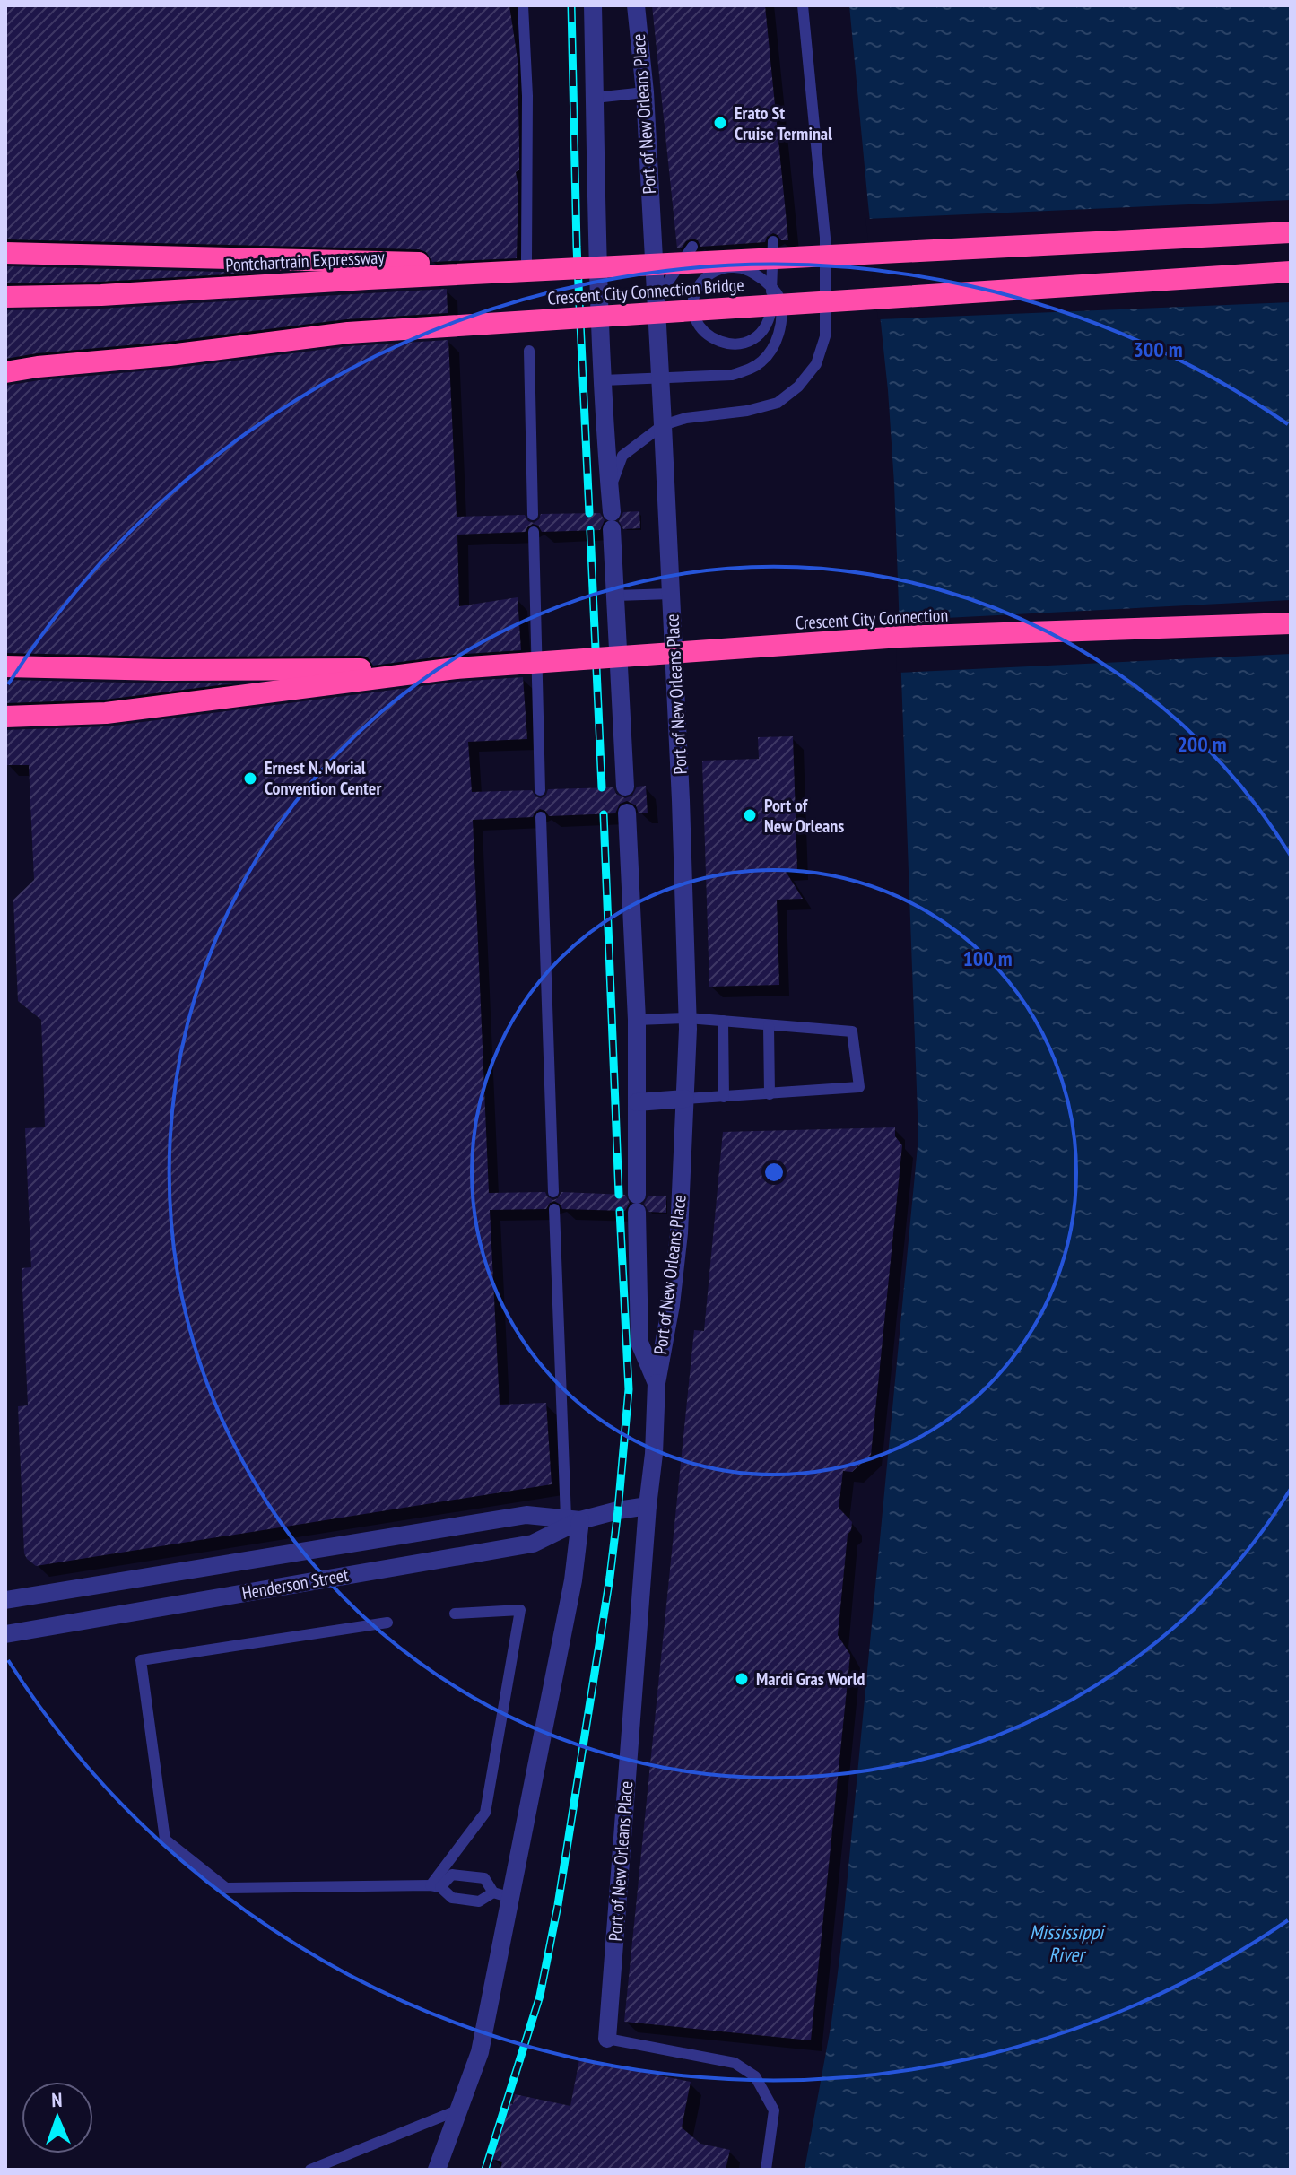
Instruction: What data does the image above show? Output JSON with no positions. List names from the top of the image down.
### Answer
{
  "streets": {
    "highway": ["Pontchartrain Expressway", "Crescent City Connection Bridge", "Crescent City Connection"],
    "street": ["Port of New Orleans Place", "Henderson Street"]
  },
  "crossings": [
    ["Port of New Orleans Place", "Henderson Street"]
  ],
  "water": ["Mississippi River"],
  "places": [
    "Erato St Cruise Terminal",
    "Ernest N. Morial Convention Center",
    "Port of New Orleans",
    "Mardi Gras World"
  ],
  "north": "top",
  "rings": ["300 m", "200 m", "100 m"]
}
